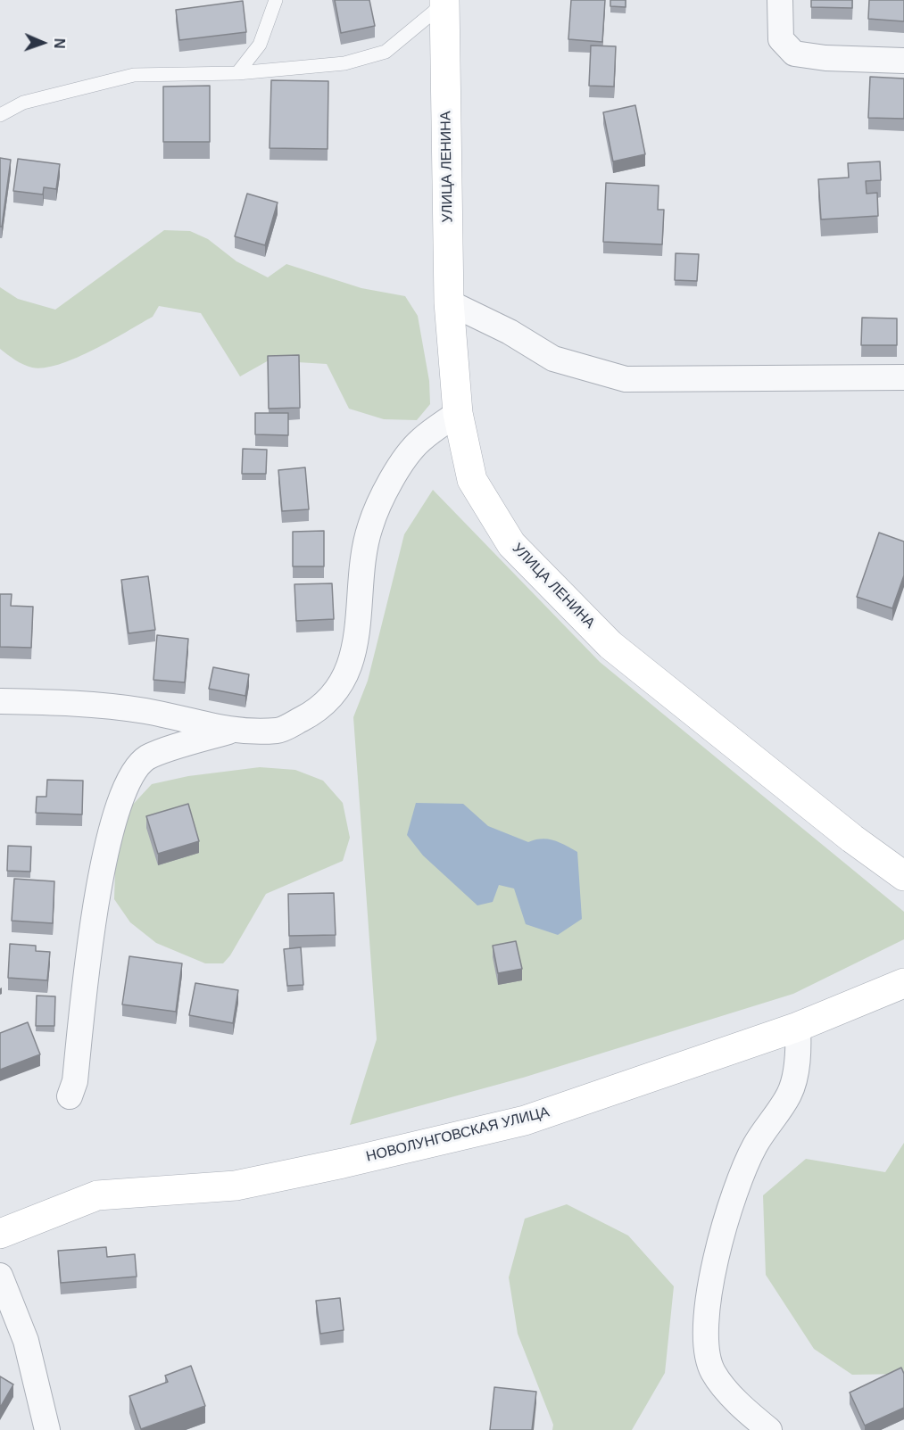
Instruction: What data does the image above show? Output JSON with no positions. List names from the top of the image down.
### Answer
{
  "streets": {
    "street": ["УЛИЦА ЛЕНИНА", "НОВОЛУНГОВСКАЯ УЛИЦА"]
  },
  "north": "right"
}
